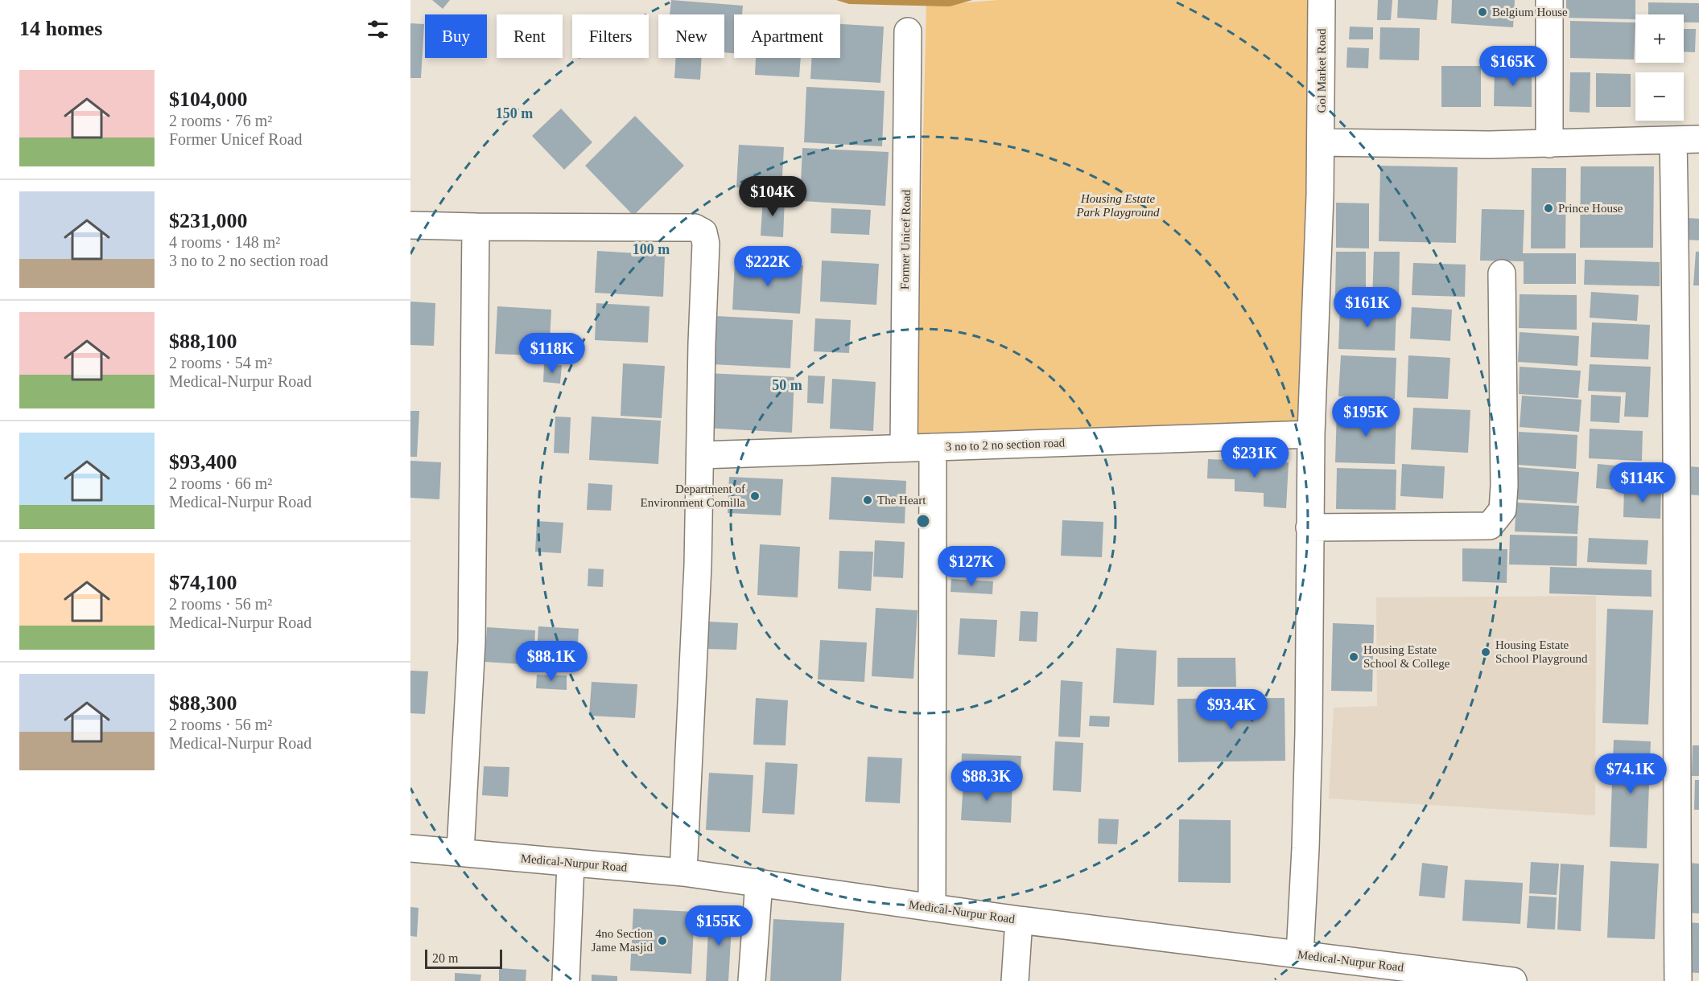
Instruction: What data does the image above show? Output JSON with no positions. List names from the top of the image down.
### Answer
{
  "streets": {
    "street": [
      "Gol Market Road",
      "Former Unicef Road",
      "3 no to 2 no section road",
      "Medical-Nurpur Road"
    ]
  },
  "crossings": [
    ["Gol Market Road", "3 no to 2 no section road"],
    ["Gol Market Road", "Medical-Nurpur Road"],
    ["Former Unicef Road", "3 no to 2 no section road"]
  ],
  "parks": ["Housing Estate Park Playground"],
  "places": [
    "Belgium House",
    "Prince House",
    "Department of Environment Comilla",
    "The Heart",
    "Housing Estate School Playground",
    "Housing Estate School & College",
    "4no Section Jame Masjid"
  ],
  "scale_bar": "20 m",
  "page": {
    "heading": "14 homes",
    "map_buttons": ["+", "−"],
    "chip": [
      "Buy",
      "Rent",
      "Filters",
      "New",
      "Apartment"
    ],
    "price": [
      "$165K",
      "$104K",
      "$222K",
      "$161K",
      "$118K",
      "$195K",
      "$231K",
      "$114K",
      "$127K",
      "$88.1K",
      "$93.4K",
      "$74.1K",
      "$88.3K",
      "$155K"
    ],
    "list": [
      {
        "name": "$104,000",
        "note": "2 rooms · 76 m² · Former Unicef Road"
      },
      {
        "name": "$231,000",
        "note": "4 rooms · 148 m² · 3 no to 2 no section road"
      },
      {
        "name": "$88,100",
        "note": "2 rooms · 54 m² · Medical-Nurpur Road"
      },
      {
        "name": "$93,400",
        "note": "2 rooms · 66 m² · Medical-Nurpur Road"
      },
      {
        "name": "$74,100",
        "note": "2 rooms · 56 m² · Medical-Nurpur Road"
      },
      {
        "name": "$88,300",
        "note": "2 rooms · 56 m² · Medical-Nurpur Road"
      }
    ],
    "scale": "20 m"
  },
  "rings": ["150 m", "100 m", "50 m"]
}
